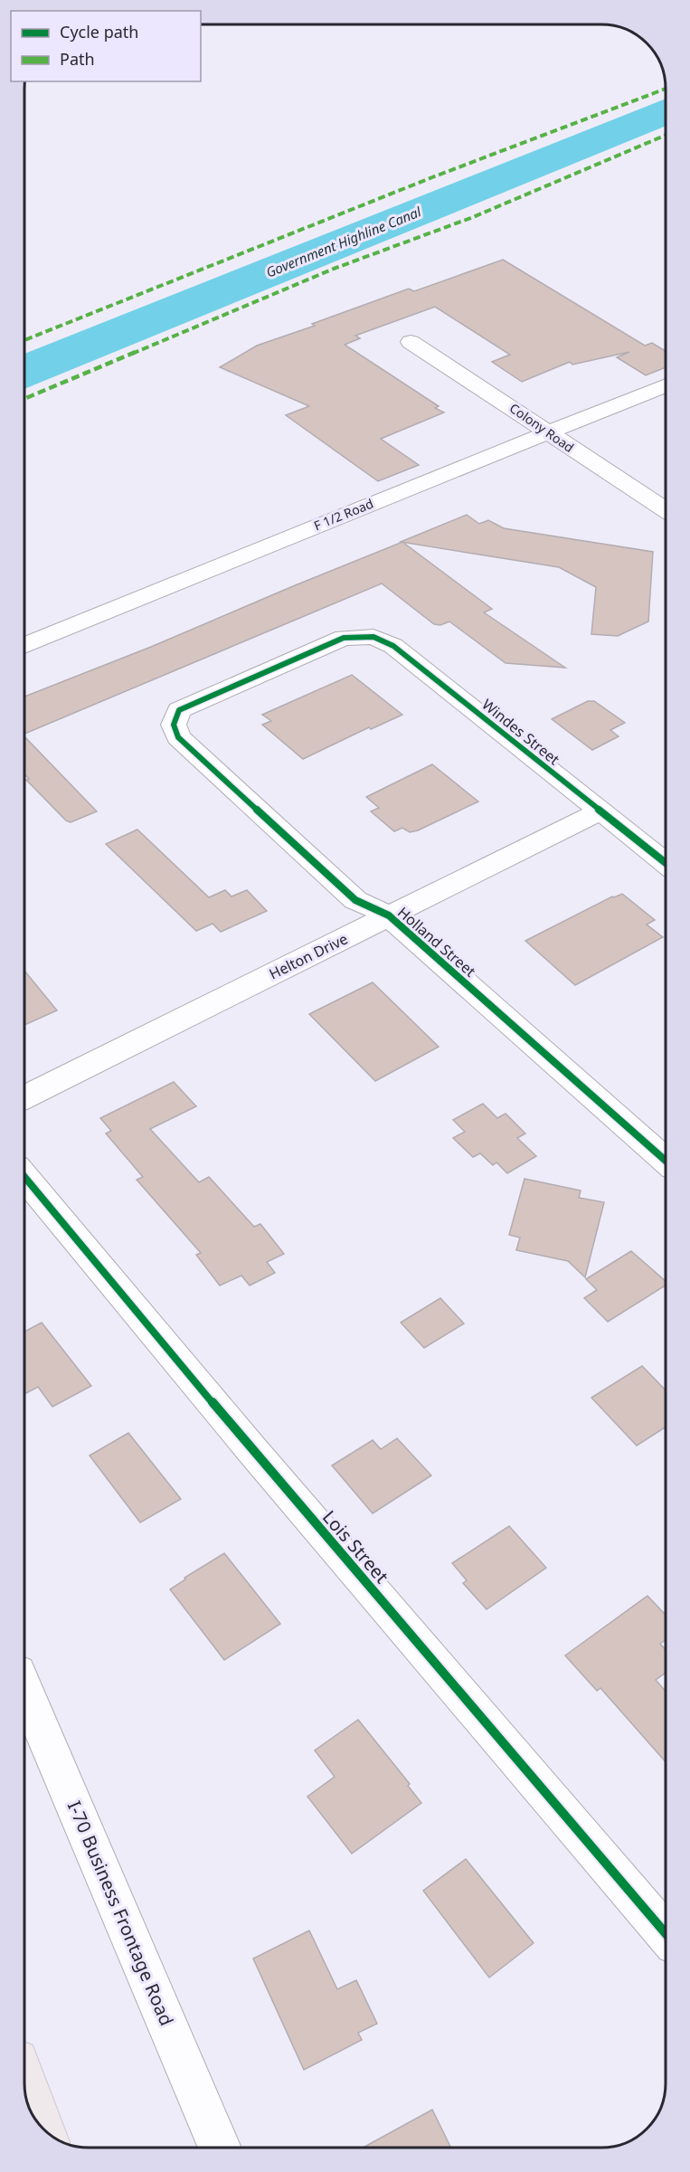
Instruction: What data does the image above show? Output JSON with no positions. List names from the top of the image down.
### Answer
{
  "streets": {
    "street": [
      "Colony Road",
      "F 1/2 Road",
      "Windes Street",
      "Holland Street",
      "Helton Drive",
      "Lois Street",
      "I-70 Business Frontage Road"
    ]
  },
  "crossings": [
    ["Colony Road", "F 1/2 Road"],
    ["Windes Street", "Holland Street"],
    ["Windes Street", "Helton Drive"],
    ["Holland Street", "Helton Drive"]
  ],
  "water": ["Government Highline Canal"],
  "legend": ["Cycle path", "Path"]
}
